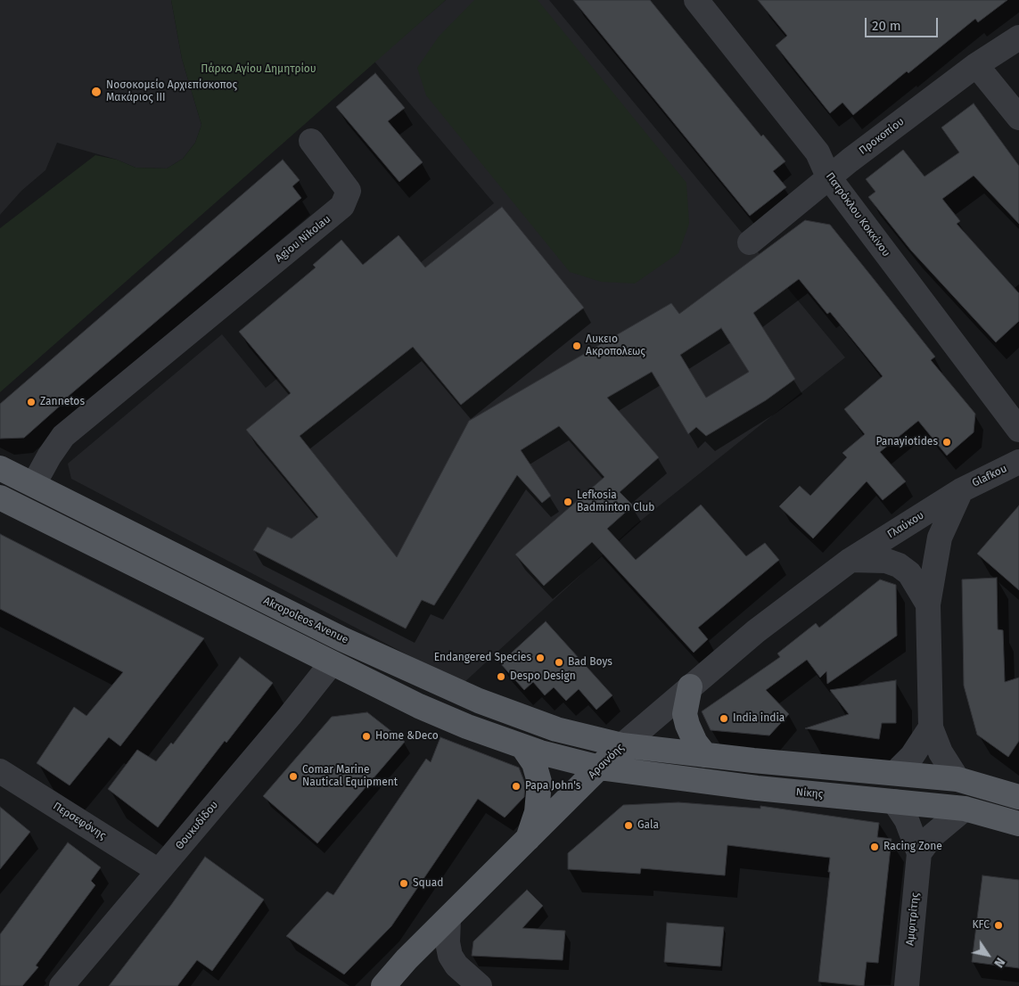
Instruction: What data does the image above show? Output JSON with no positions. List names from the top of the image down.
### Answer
{
  "streets": {
    "main road": ["Akropoleos Avenue", "Αρσινόης", "Νίκης"],
    "street": [
      "Προκοπίου",
      "Πατρόκλου Κοκκίνου",
      "Agiou Nikolau",
      "Glafkou",
      "Γλαύκου",
      "Περσεφόνης",
      "Θουκυδίδου",
      "Αμφιτρίτης"
    ]
  },
  "crossings": [
    ["Προκοπίου", "Πατρόκλου Κοκκίνου"],
    ["Agiou Nikolau", "Akropoleos Avenue"],
    ["Glafkou", "Γλαύκου"],
    ["Γλαύκου", "Αρσινόης"],
    ["Akropoleos Avenue", "Αρσινόης"],
    ["Αρσινόης", "Νίκης"],
    ["Νίκης", "Αμφιτρίτης"],
    ["Περσεφόνης", "Θουκυδίδου"]
  ],
  "parks": ["Πάρκο Αγίου Δημητρίου"],
  "places": [
    "Νοσοκομείο Αρχιεπίσκοπος Μακάριος ΙΙΙ",
    "Λυκειο Ακροπολεως",
    "Zannetos",
    "Panayiotides",
    "Lefkosia Badminton Club",
    "Endangered Species",
    "Bad Boys",
    "Despo Design",
    "India india",
    "Home &Deco",
    "Comar Marine Nautical Equipment",
    "Papa John's",
    "Gala",
    "Racing Zone",
    "Squad",
    "KFC"
  ],
  "scale_bar": "20 m",
  "north": "bottom right"
}
